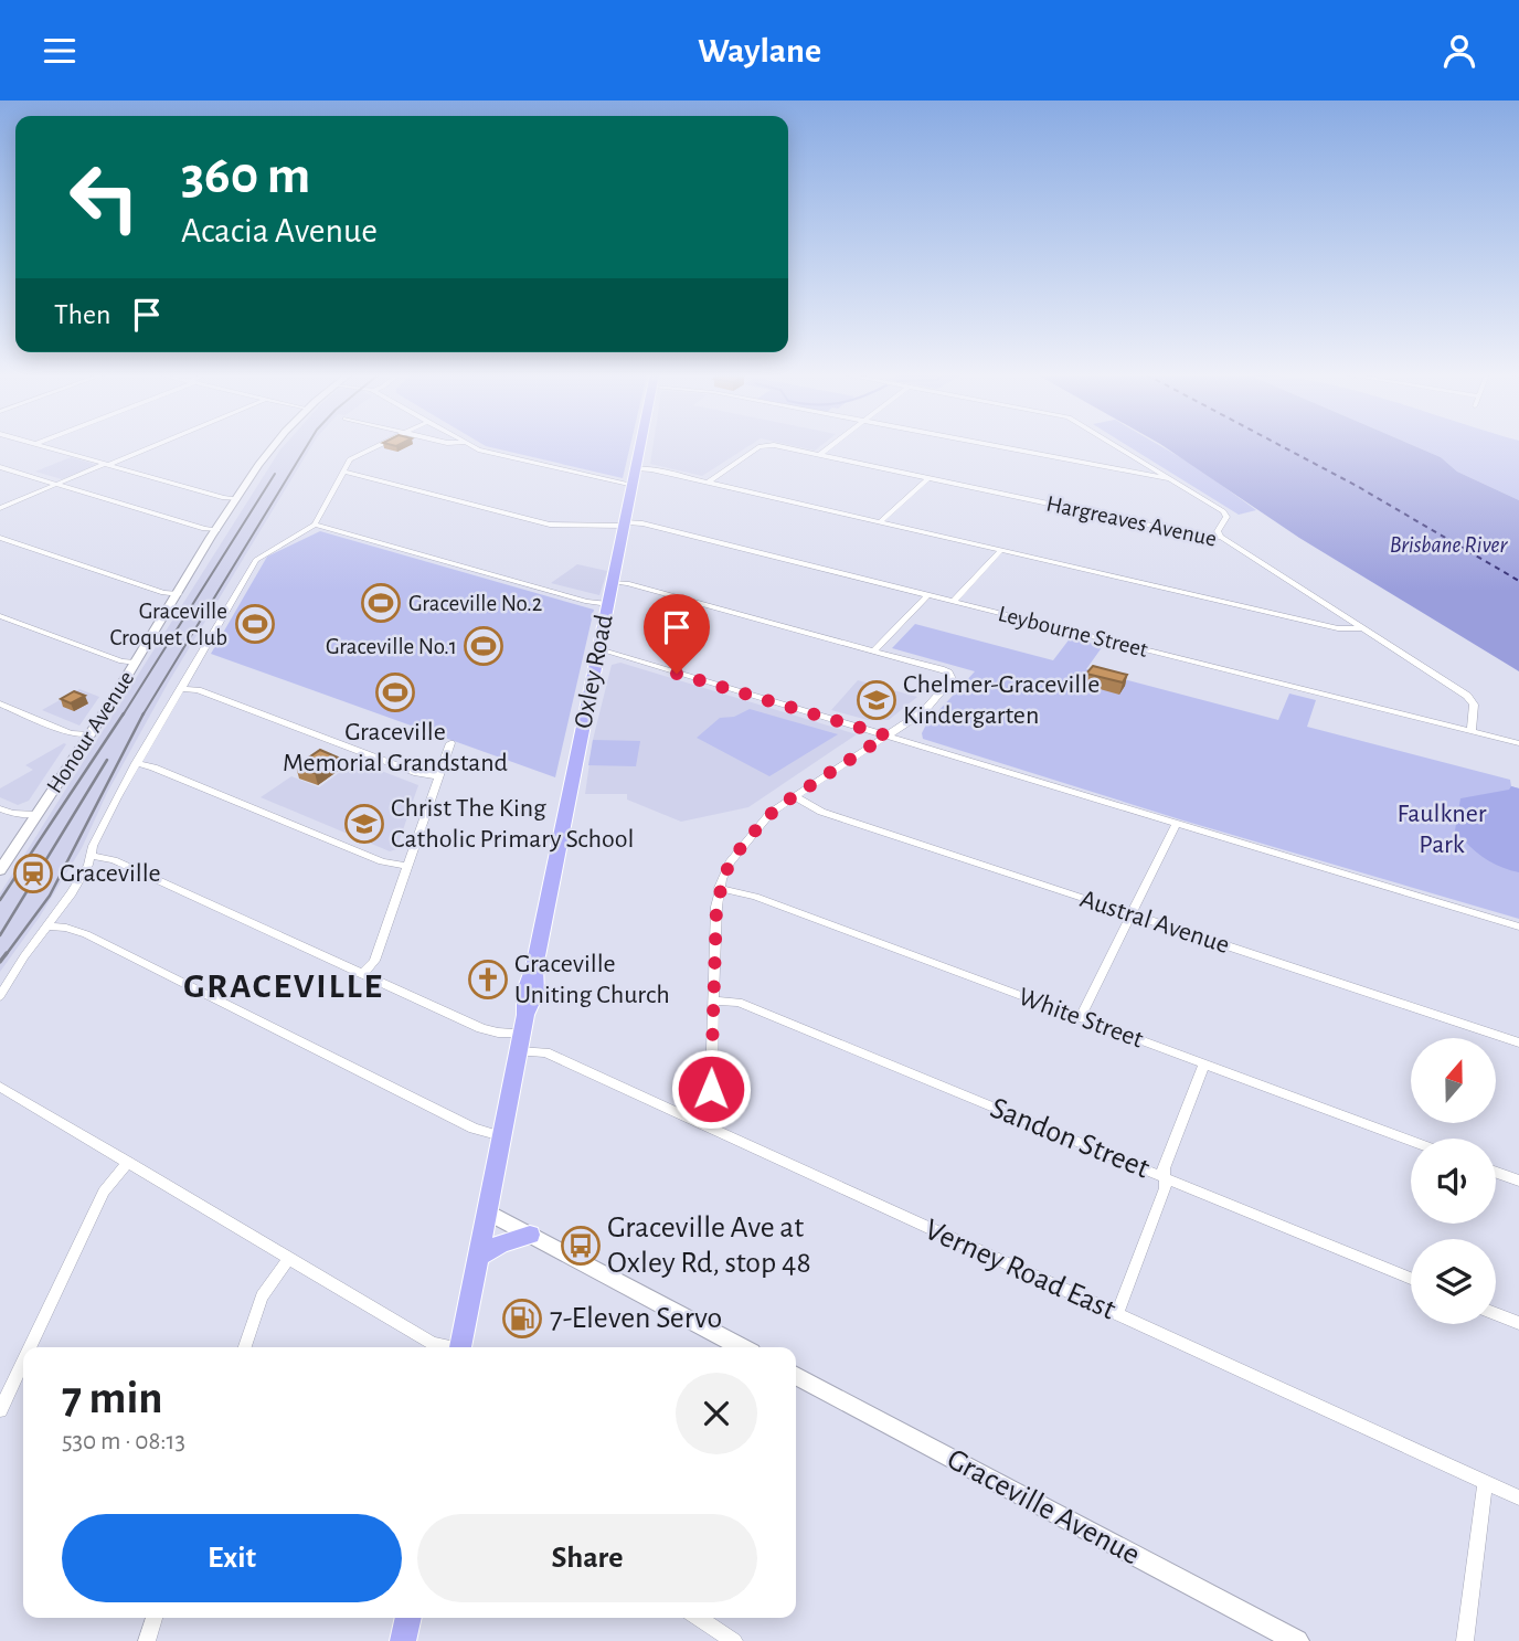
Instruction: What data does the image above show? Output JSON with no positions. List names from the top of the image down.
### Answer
{
  "streets": {
    "main road": ["Oxley Road", "Honour Avenue", "Graceville Avenue"],
    "street": [
      "Hargreaves Avenue",
      "Leybourne Street",
      "Austral Avenue",
      "White Street",
      "Sandon Street",
      "Verney Road East"
    ]
  },
  "crossings": [
    ["Hargreaves Avenue", "Leybourne Street"],
    ["Leybourne Street", "Oxley Road"],
    ["Oxley Road", "Verney Road East"]
  ],
  "districts": ["GRACEVILLE"],
  "water": ["Brisbane River"],
  "parks": ["Faulkner Park"],
  "places": {
    "sports": [
      "Graceville No.2",
      "Graceville Croquet Club",
      "Graceville No.1",
      "Graceville Memorial Grandstand"
    ],
    "school or university": ["Chelmer-Graceville Kindergarten", "Christ The King Catholic Primary School"],
    "station": ["Graceville"],
    "church": ["Graceville Uniting Church"],
    "bus stop": ["Graceville Ave at Oxley Rd, stop 48"],
    "fuel station": ["7-Eleven Servo"]
  },
  "north": "top",
  "page": {
    "header": "Waylane",
    "turn": ["360 m", "Acacia Avenue"],
    "then": "Then",
    "heading": ["7 min", "530 m · 08:13"],
    "buttons": ["Exit", "Share"]
  }
}
